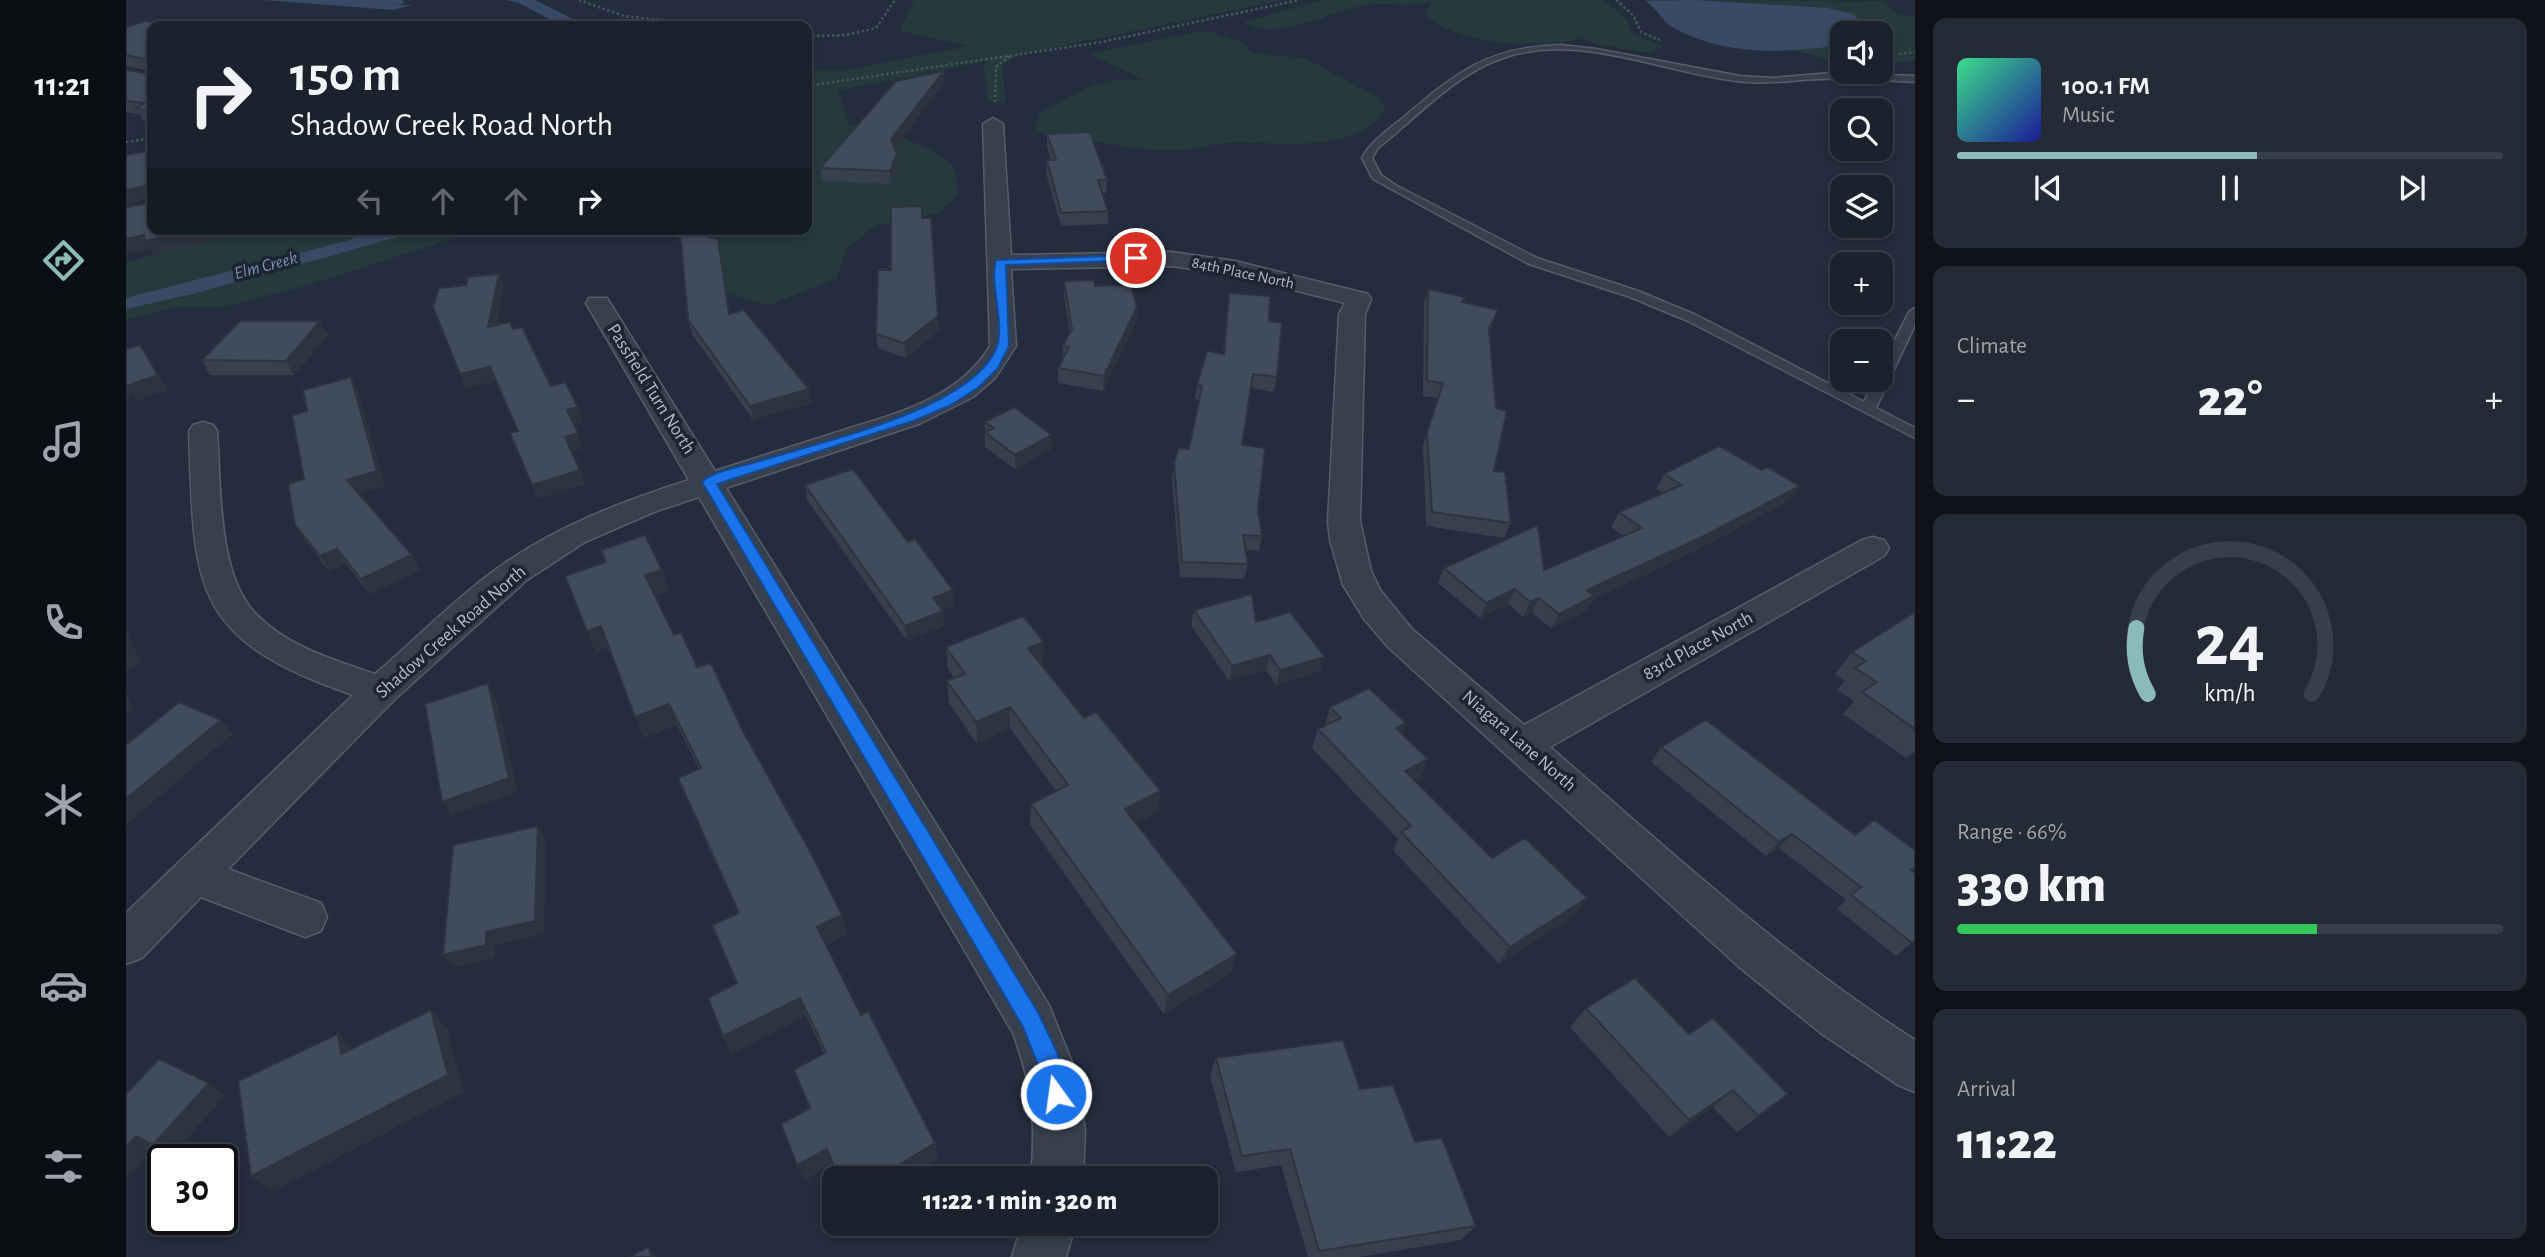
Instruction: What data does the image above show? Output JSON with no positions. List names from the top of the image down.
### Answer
{
  "streets": {
    "street": [
      "84th Place North",
      "Passfield Turn North",
      "Shadow Creek Road North",
      "83rd Place North",
      "Niagara Lane North"
    ]
  },
  "crossings": [
    ["84th Place North", "Shadow Creek Road North"],
    ["84th Place North", "Niagara Lane North"],
    ["Passfield Turn North", "Shadow Creek Road North"],
    ["83rd Place North", "Niagara Lane North"]
  ],
  "water": ["Elm Creek"],
  "page": {
    "tabs": "11:21",
    "map_buttons": ["+", "−"],
    "turn": ["150 m", "Shadow Creek Road North"],
    "song": ["100.1 FM", "Music"],
    "tile": [
      "Climate",
      ["Range · 66%", "330 km"],
      ["Arrival", "11:22"]
    ],
    "heat": ["−", "22°", "+"],
    "limit": "30",
    "trip": "11:22 · 1 min · 320 m",
    "gauge": ["24", "km/h"]
  }
}
